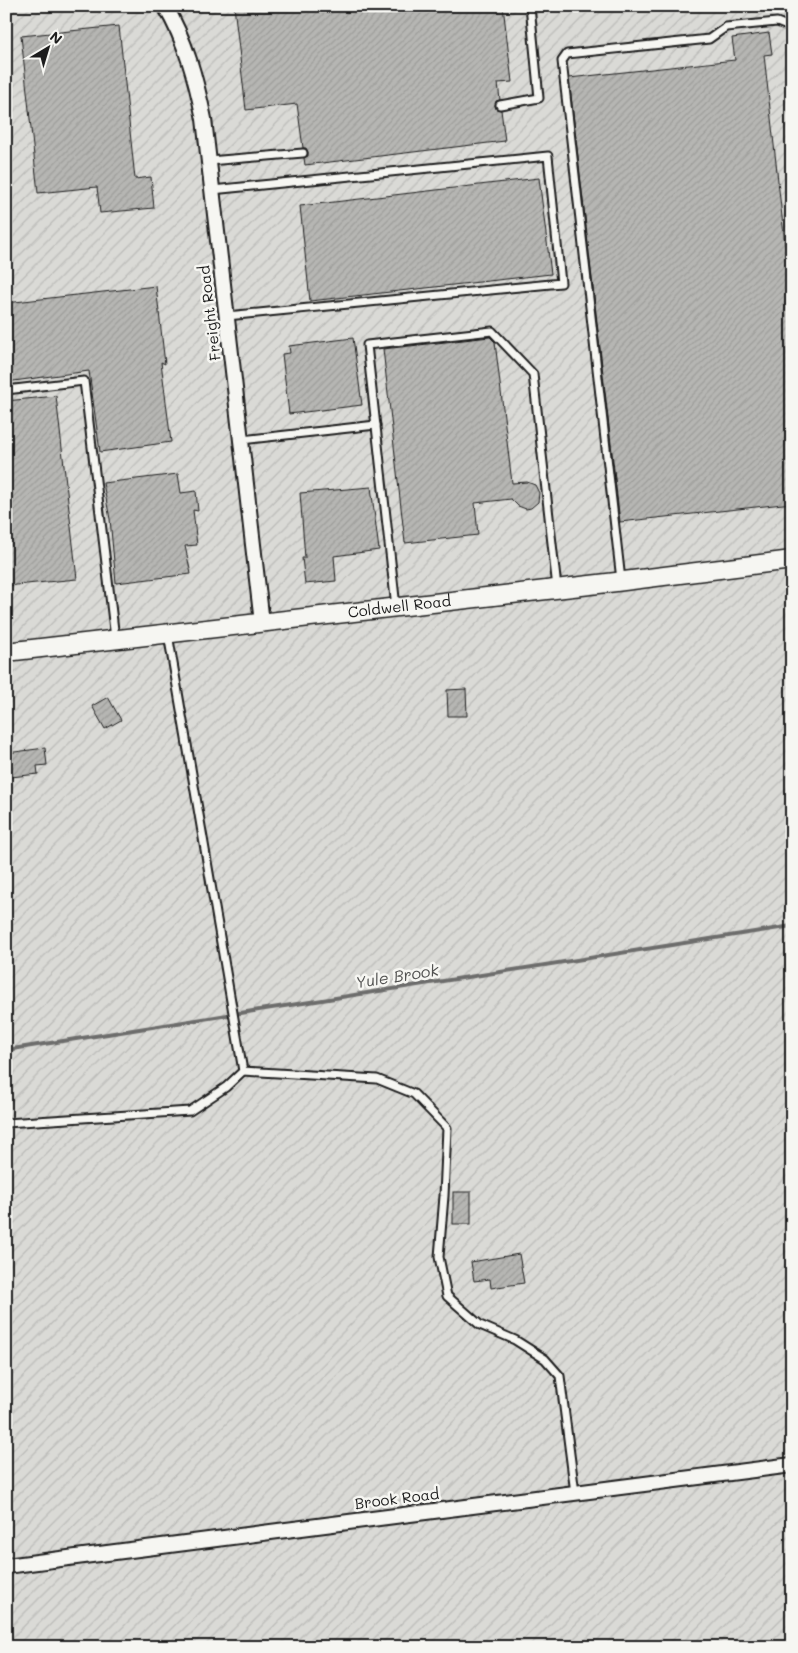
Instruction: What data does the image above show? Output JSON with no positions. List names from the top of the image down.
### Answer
{
  "streets": {
    "street": ["Freight Road", "Coldwell Road", "Brook Road"]
  },
  "crossings": [
    ["Freight Road", "Coldwell Road"]
  ],
  "water": ["Yule Brook"],
  "north": "top right"
}
